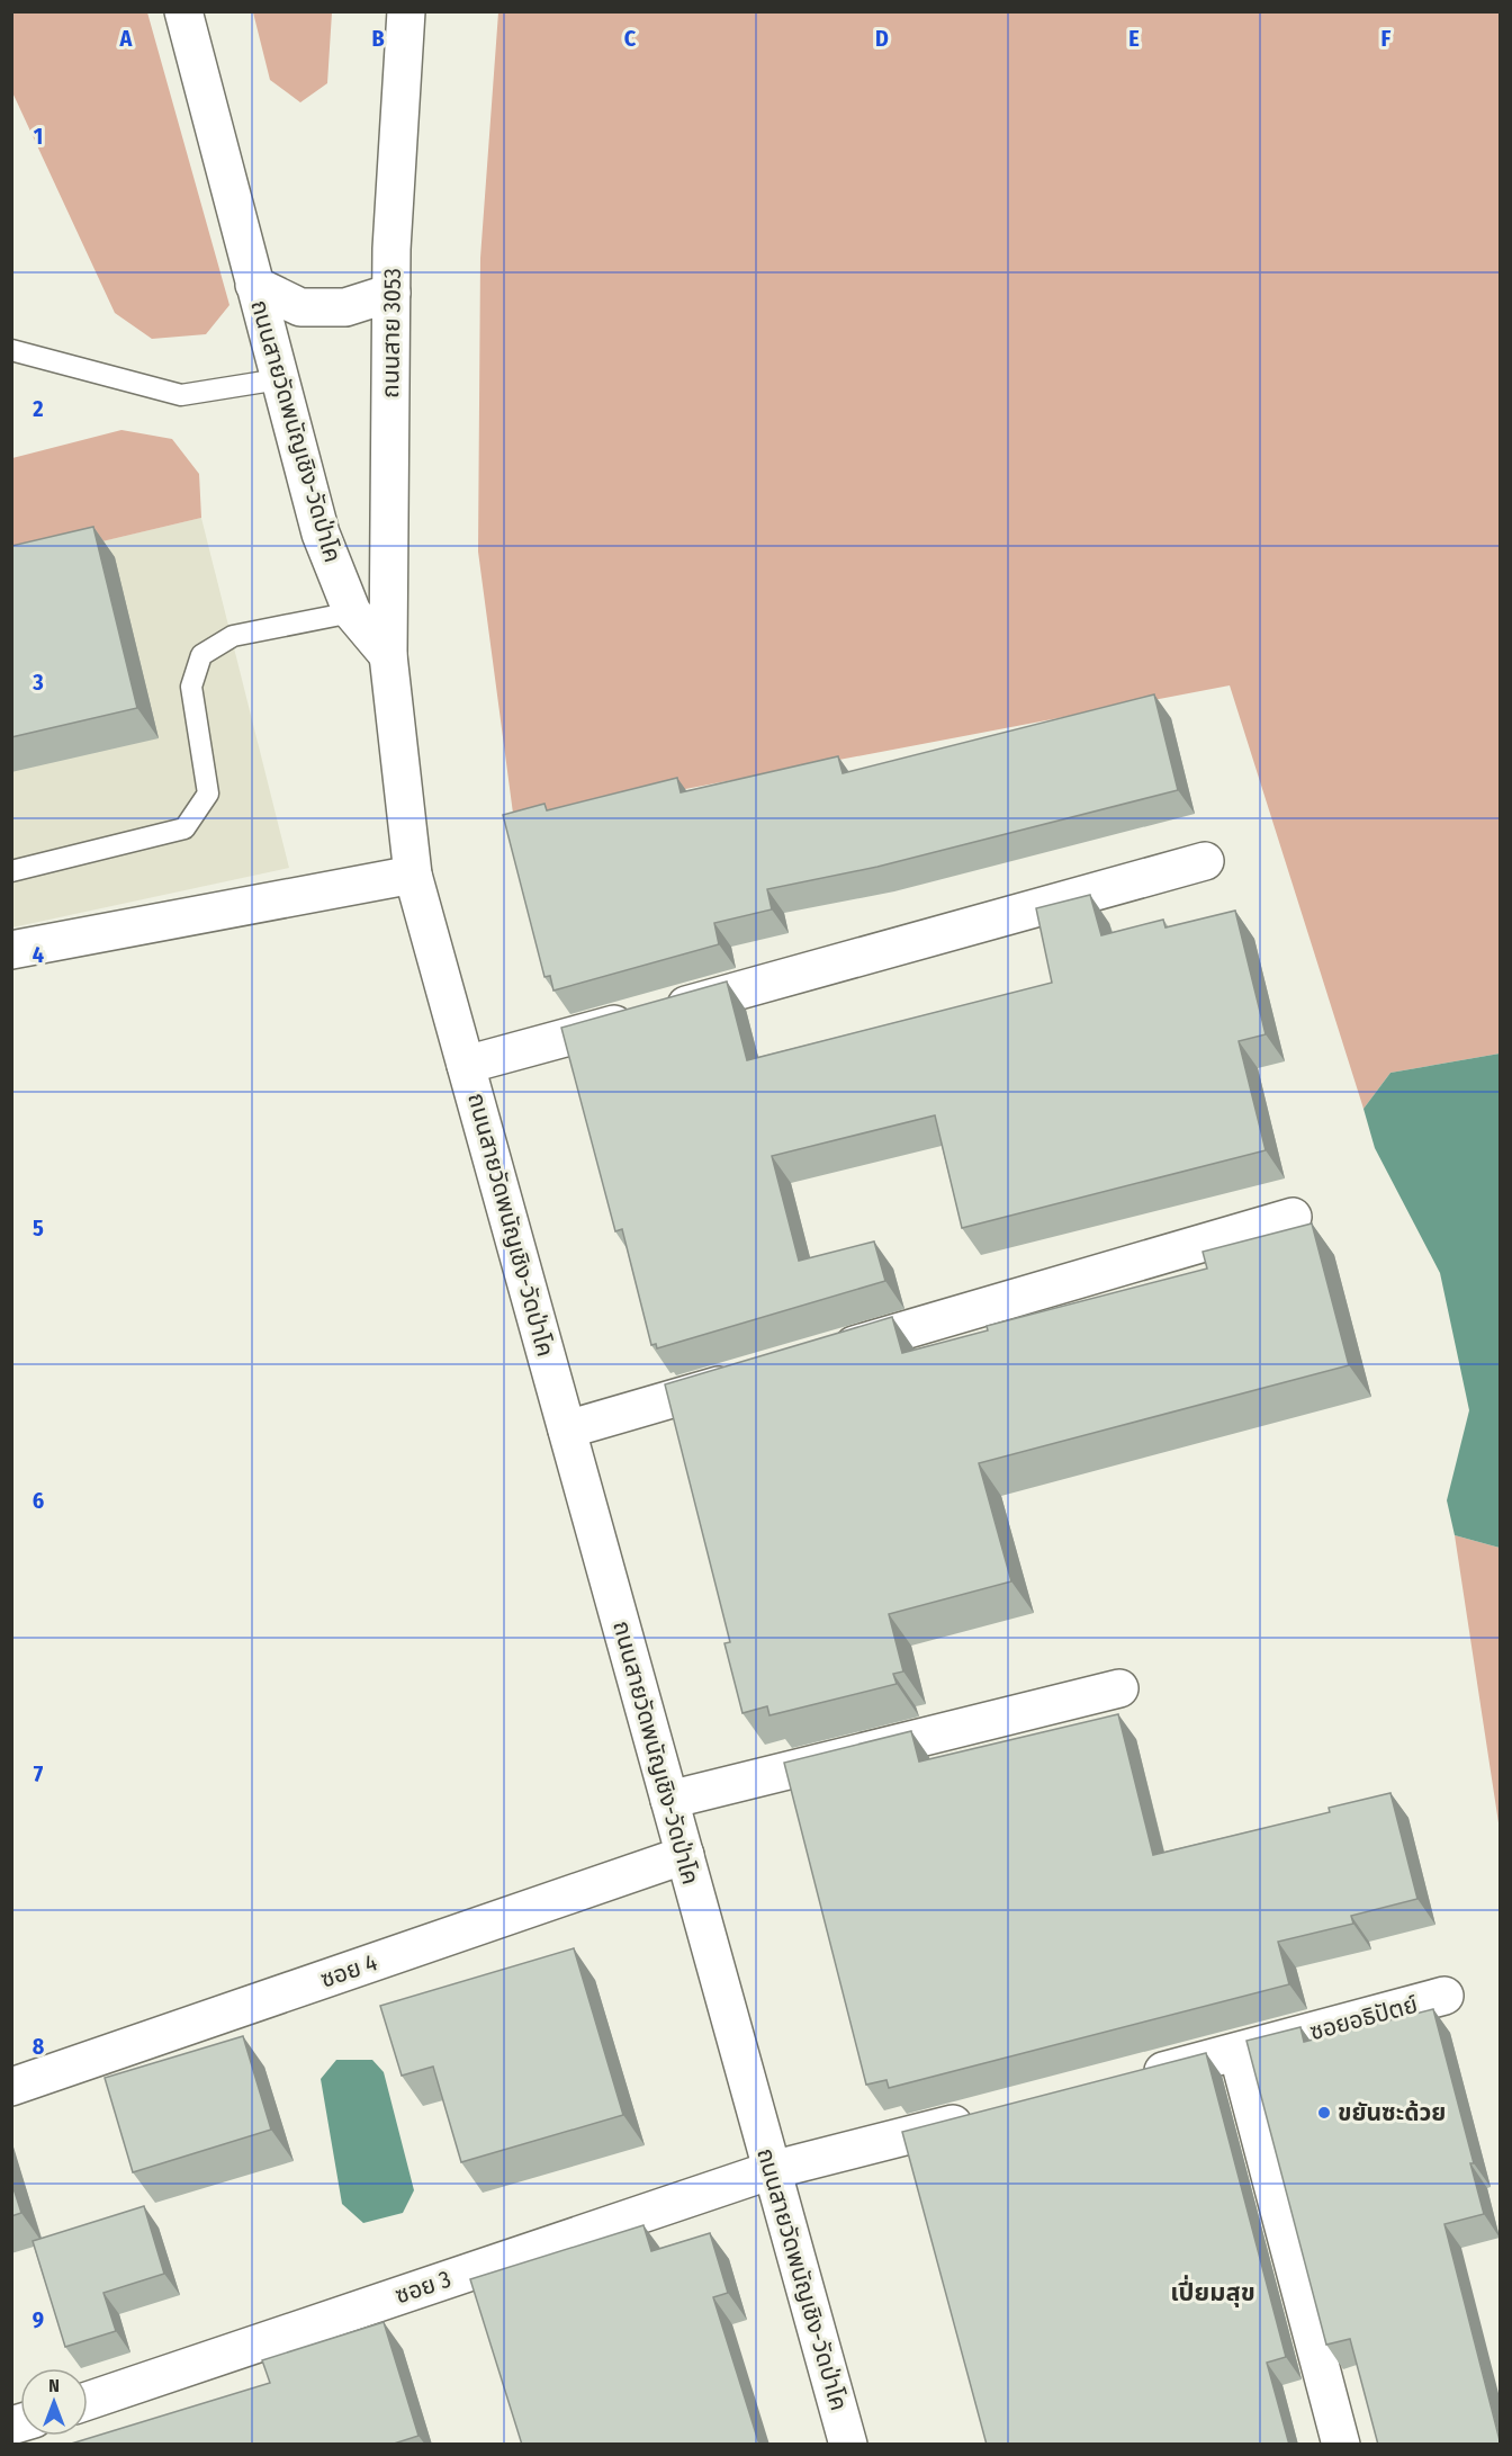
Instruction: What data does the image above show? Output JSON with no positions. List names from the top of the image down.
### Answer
{
  "streets": {
    "street": [
      "ถนนสาย 3053",
      "ถนนสายวัดพนัญเชิง-วัดป่าโค",
      "ซอย 4",
      "ซอยอธิปัตย์",
      "ซอย 3"
    ]
  },
  "crossings": [
    ["ถนนสาย 3053", "ถนนสายวัดพนัญเชิง-วัดป่าโค"],
    ["ถนนสายวัดพนัญเชิง-วัดป่าโค", "ซอย 4"],
    ["ถนนสายวัดพนัญเชิง-วัดป่าโค", "ซอย 3"]
  ],
  "districts": ["เปี่ยมสุข"],
  "places": ["ขยันซะด้วย"],
  "north": "top",
  "grid": {
    "columns": [
      "A",
      "B",
      "C",
      "D",
      "E",
      "F"
    ],
    "rows": [
      "1",
      "2",
      "3",
      "4",
      "5",
      "6",
      "7",
      "8",
      "9"
    ]
  }
}
